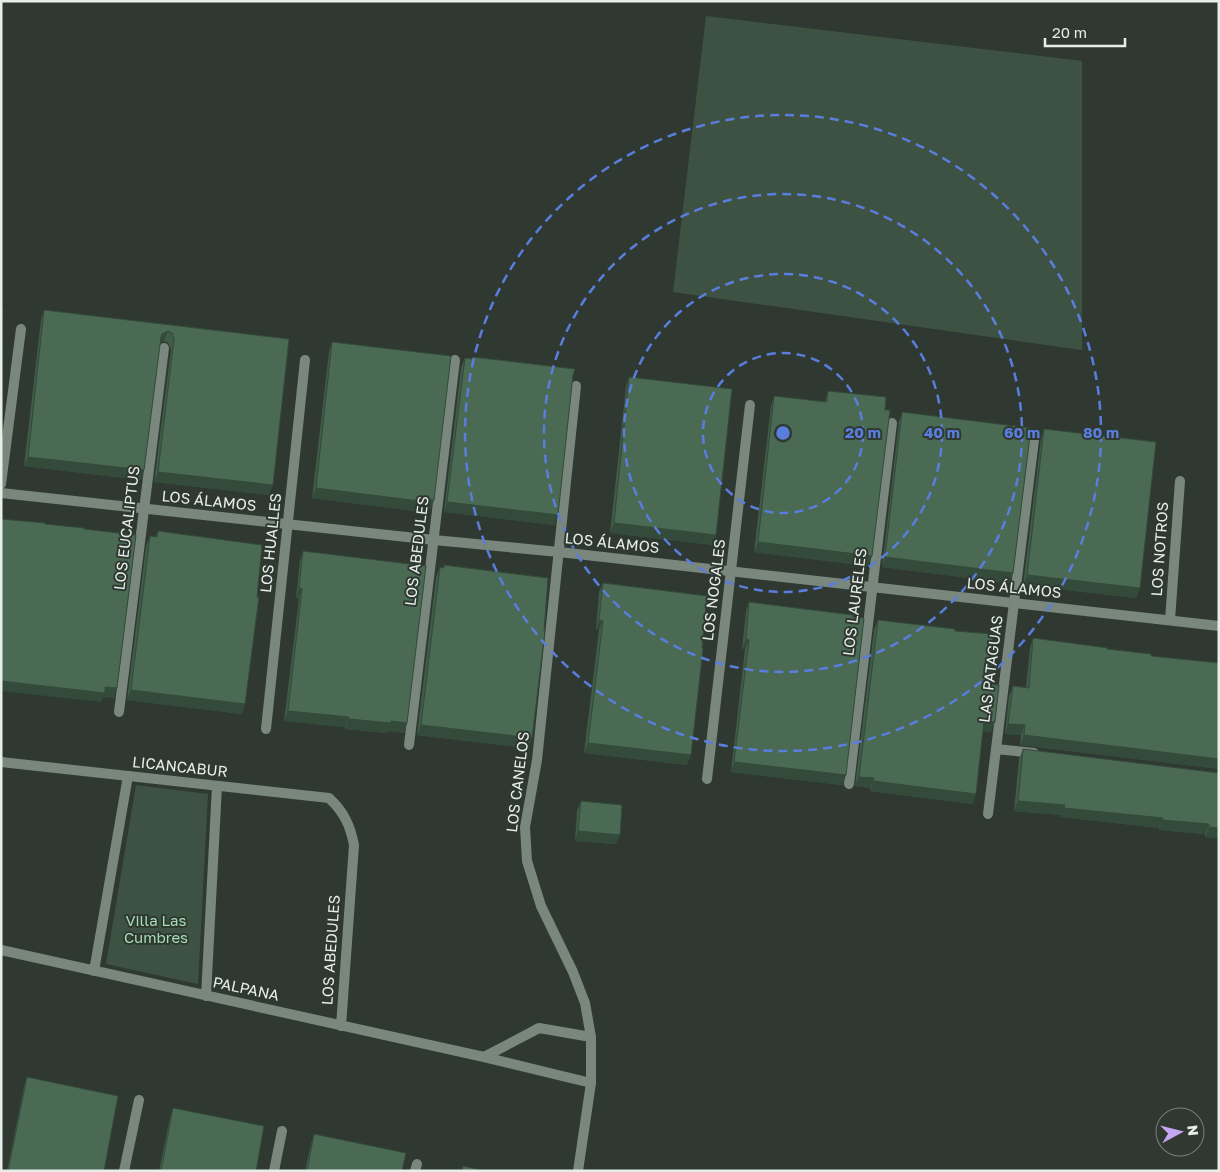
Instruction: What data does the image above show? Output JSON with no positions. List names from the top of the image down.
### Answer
{
  "streets": {
    "street": [
      "LOS ÁLAMOS",
      "LOS EUCALIPTUS",
      "LOS HUALLES",
      "LOS NOTROS",
      "LOS ABEDULES",
      "LOS NOGALES",
      "LOS LAURELES",
      "LAS PATAGUAS",
      "LICANCABUR",
      "LOS CANELOS",
      "PALPANA"
    ]
  },
  "crossings": [
    ["LOS ÁLAMOS", "LOS EUCALIPTUS"],
    ["LOS ÁLAMOS", "LOS HUALLES"],
    ["LOS ÁLAMOS", "LOS NOTROS"],
    ["LOS ÁLAMOS", "LOS ABEDULES"],
    ["LOS ÁLAMOS", "LOS NOGALES"],
    ["LOS ÁLAMOS", "LOS LAURELES"],
    ["LOS ÁLAMOS", "LAS PATAGUAS"],
    ["LOS ÁLAMOS", "LOS CANELOS"],
    ["LOS ABEDULES", "LICANCABUR"],
    ["LOS ABEDULES", "PALPANA"],
    ["LOS CANELOS", "PALPANA"]
  ],
  "parks": ["Villa Las Cumbres"],
  "scale_bar": "20 m",
  "north": "right",
  "rings": [
    "20 m",
    "40 m",
    "60 m",
    "80 m"
  ]
}
